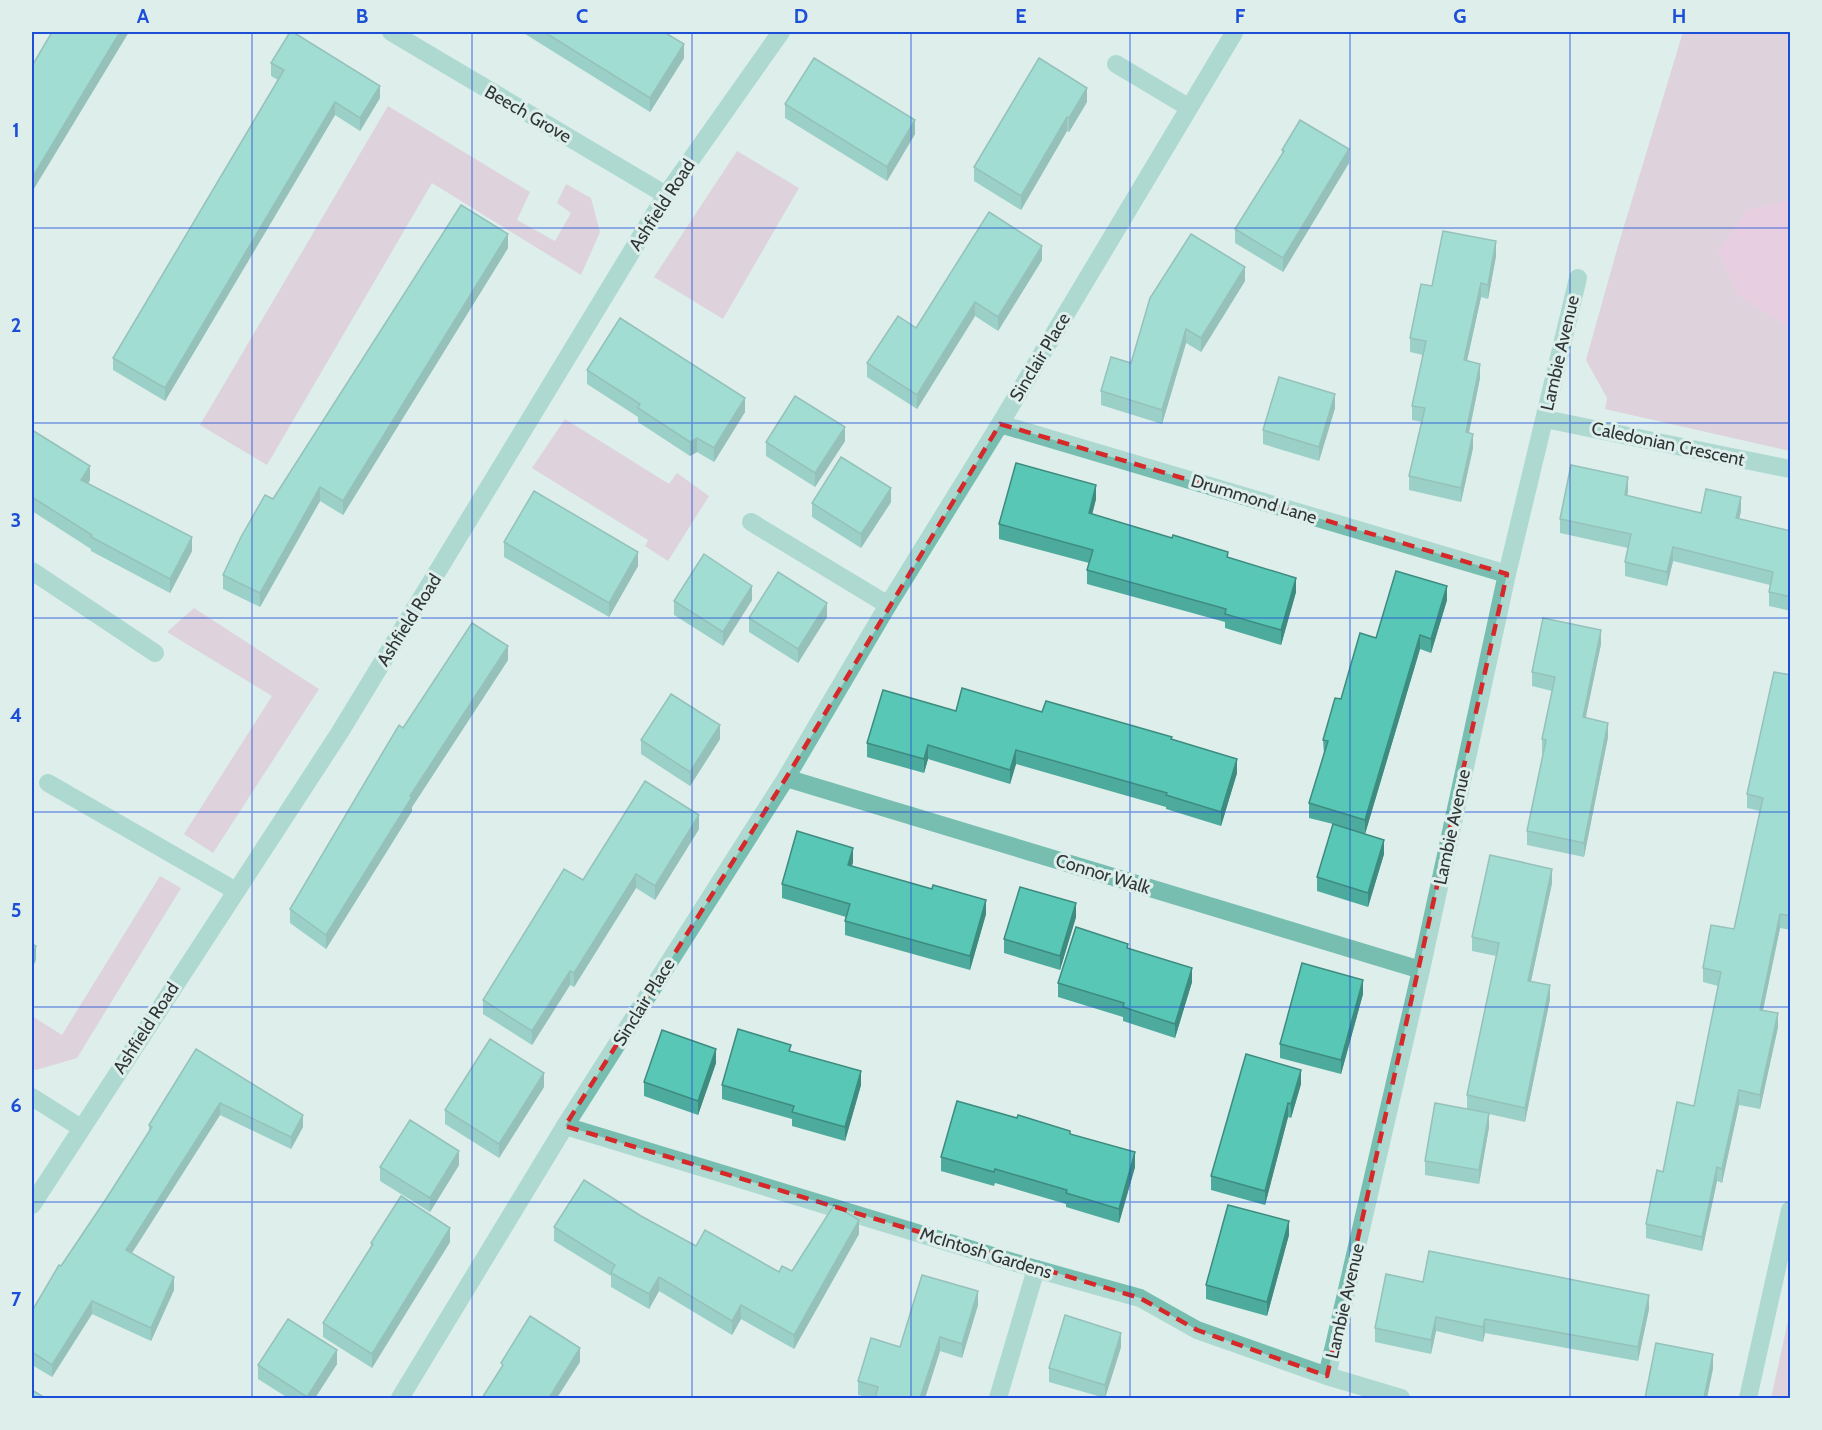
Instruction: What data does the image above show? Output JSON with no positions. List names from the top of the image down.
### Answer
{
  "streets": {
    "street": [
      "Beech Grove",
      "Ashfield Road",
      "Lambie Avenue",
      "Sinclair Place",
      "Caledonian Crescent",
      "Drummond Lane",
      "Connor Walk",
      "McIntosh Gardens"
    ]
  },
  "crossings": [
    ["Beech Grove", "Ashfield Road"],
    ["Lambie Avenue", "Caledonian Crescent"],
    ["Lambie Avenue", "Drummond Lane"],
    ["Lambie Avenue", "Connor Walk"],
    ["Lambie Avenue", "McIntosh Gardens"],
    ["Sinclair Place", "Drummond Lane"],
    ["Sinclair Place", "Connor Walk"],
    ["Sinclair Place", "McIntosh Gardens"]
  ],
  "grid": {
    "columns": [
      "A",
      "B",
      "C",
      "D",
      "E",
      "F",
      "G",
      "H"
    ],
    "rows": [
      "1",
      "2",
      "3",
      "4",
      "5",
      "6",
      "7"
    ]
  }
}
